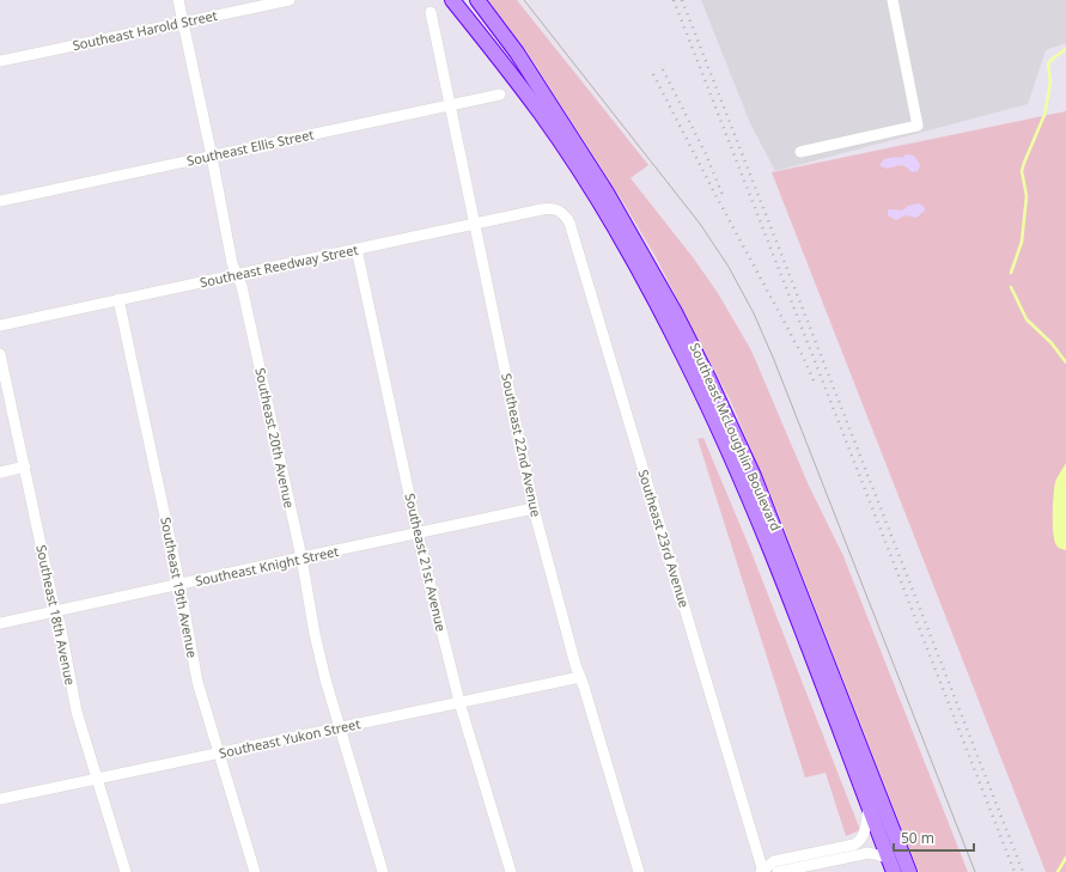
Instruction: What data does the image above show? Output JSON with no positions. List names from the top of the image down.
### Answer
{
  "streets": {
    "highway": ["Southeast McLoughlin Boulevard"],
    "street": [
      "Southeast Harold Street",
      "Southeast Ellis Street",
      "Southeast Reedway Street",
      "Southeast 20th Avenue",
      "Southeast 22nd Avenue",
      "Southeast 23rd Avenue",
      "Southeast 21st Avenue",
      "Southeast Knight Street",
      "Southeast 19th Avenue",
      "Southeast 18th Avenue",
      "Southeast Yukon Street"
    ]
  },
  "crossings": [
    ["Southeast Harold Street", "Southeast 20th Avenue"],
    ["Southeast Ellis Street", "Southeast 20th Avenue"],
    ["Southeast Ellis Street", "Southeast 22nd Avenue"],
    ["Southeast Reedway Street", "Southeast 20th Avenue"],
    ["Southeast Reedway Street", "Southeast 22nd Avenue"],
    ["Southeast Reedway Street", "Southeast 23rd Avenue"],
    ["Southeast Reedway Street", "Southeast 21st Avenue"],
    ["Southeast Reedway Street", "Southeast 19th Avenue"],
    ["Southeast 20th Avenue", "Southeast Knight Street"],
    ["Southeast 20th Avenue", "Southeast Yukon Street"],
    ["Southeast 22nd Avenue", "Southeast Knight Street"],
    ["Southeast 22nd Avenue", "Southeast Yukon Street"],
    ["Southeast 21st Avenue", "Southeast Knight Street"],
    ["Southeast 21st Avenue", "Southeast Yukon Street"],
    ["Southeast Knight Street", "Southeast 19th Avenue"],
    ["Southeast Knight Street", "Southeast 18th Avenue"],
    ["Southeast 19th Avenue", "Southeast Yukon Street"],
    ["Southeast 18th Avenue", "Southeast Yukon Street"]
  ],
  "scale_bar": "50 m"
}
